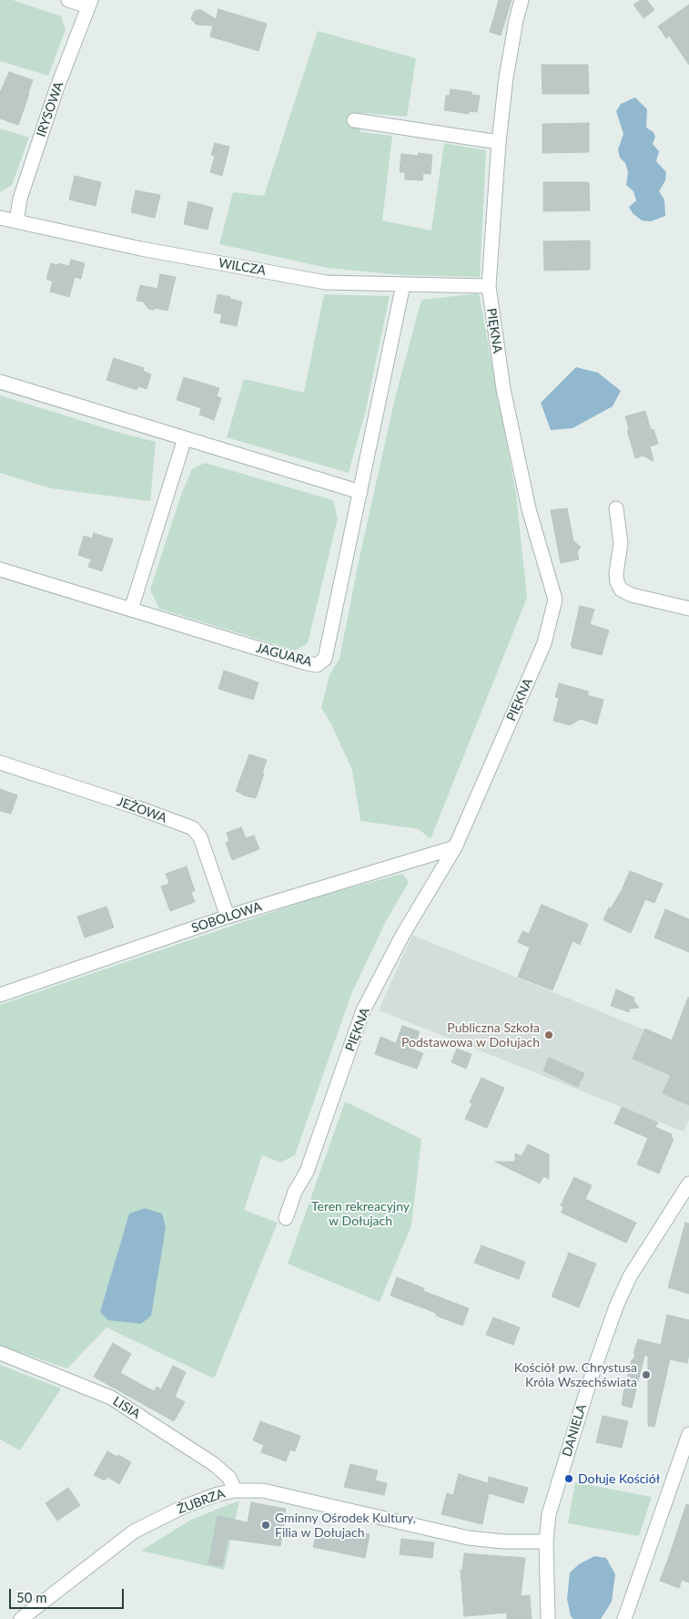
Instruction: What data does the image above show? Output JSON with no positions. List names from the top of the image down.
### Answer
{
  "streets": {
    "street": [
      "IRYSOWA",
      "WILCZA",
      "PIĘKNA",
      "JAGUARA",
      "JEŻOWA",
      "SOBOLOWA",
      "LISIA",
      "DANIELA",
      "ŻUBRZA"
    ]
  },
  "crossings": [
    ["IRYSOWA", "WILCZA"],
    ["WILCZA", "PIĘKNA"],
    ["WILCZA", "JAGUARA"],
    ["PIĘKNA", "SOBOLOWA"],
    ["JEŻOWA", "SOBOLOWA"],
    ["LISIA", "ŻUBRZA"],
    ["DANIELA", "ŻUBRZA"]
  ],
  "parks": ["Teren rekreacyjny w Dołujach"],
  "places": [
    "Publiczna Szkoła Podstawowa w Dołujach",
    "Kościół pw. Chrystusa Króla Wszechświata",
    "Dołuje Kościół",
    "Gminny Ośrodek Kultury, Filia w Dołujach"
  ],
  "scale_bar": "50 m"
}
